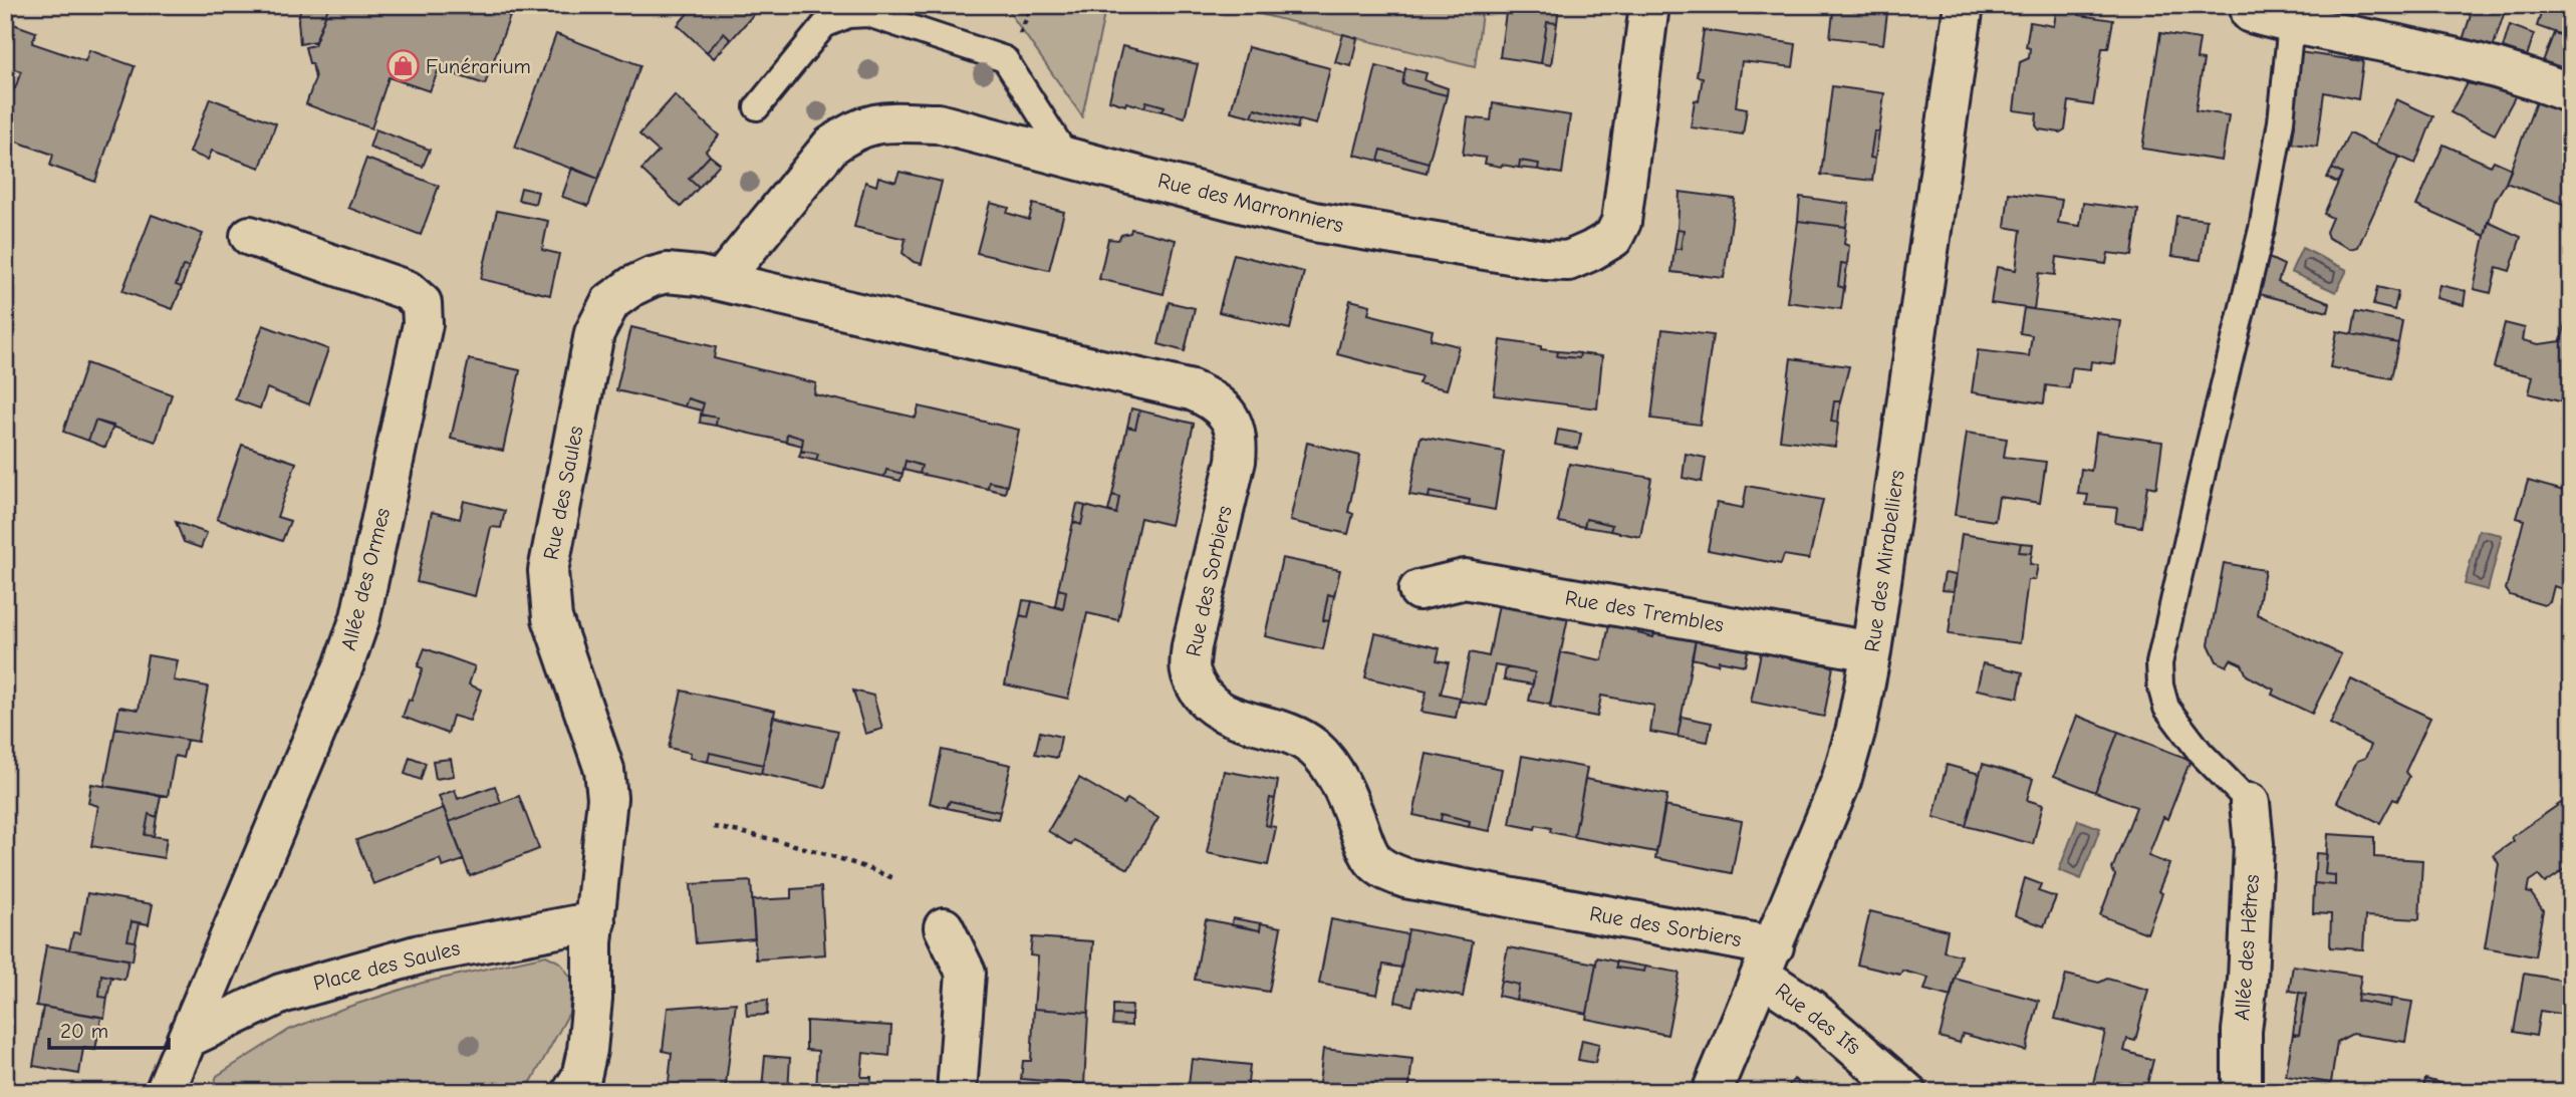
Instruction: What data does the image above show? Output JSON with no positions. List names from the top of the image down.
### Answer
{
  "streets": {
    "street": [
      "Rue des Marronniers",
      "Rue des Saules",
      "Rue des Mirabelliers",
      "Allée des Ormes",
      "Rue des Sorbiers",
      "Rue des Trembles",
      "Allée des Hêtres",
      "Place des Saules",
      "Rue des Ifs"
    ]
  },
  "crossings": [
    ["Rue des Marronniers", "Rue des Saules"],
    ["Rue des Marronniers", "Rue des Sorbiers"],
    ["Rue des Saules", "Rue des Sorbiers"],
    ["Rue des Saules", "Place des Saules"],
    ["Rue des Mirabelliers", "Rue des Sorbiers"],
    ["Rue des Mirabelliers", "Rue des Trembles"],
    ["Rue des Mirabelliers", "Rue des Ifs"],
    ["Allée des Ormes", "Place des Saules"],
    ["Rue des Sorbiers", "Rue des Ifs"]
  ],
  "places": {
    "shop": ["Funérarium"]
  },
  "scale_bar": "20 m"
}
